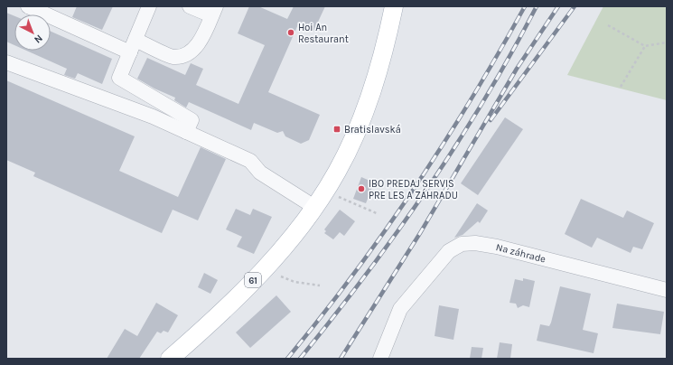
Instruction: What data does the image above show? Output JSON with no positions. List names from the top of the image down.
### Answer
{
  "streets": {
    "main road": ["61"],
    "street": ["Na záhrade"]
  },
  "places": {
    "other": ["Hoi An Restaurant", "IBO PREDAJ SERVIS PRE LES A ZÁHRADU"],
    "transit": ["Bratislavská"]
  },
  "north": "bottom right"
}
